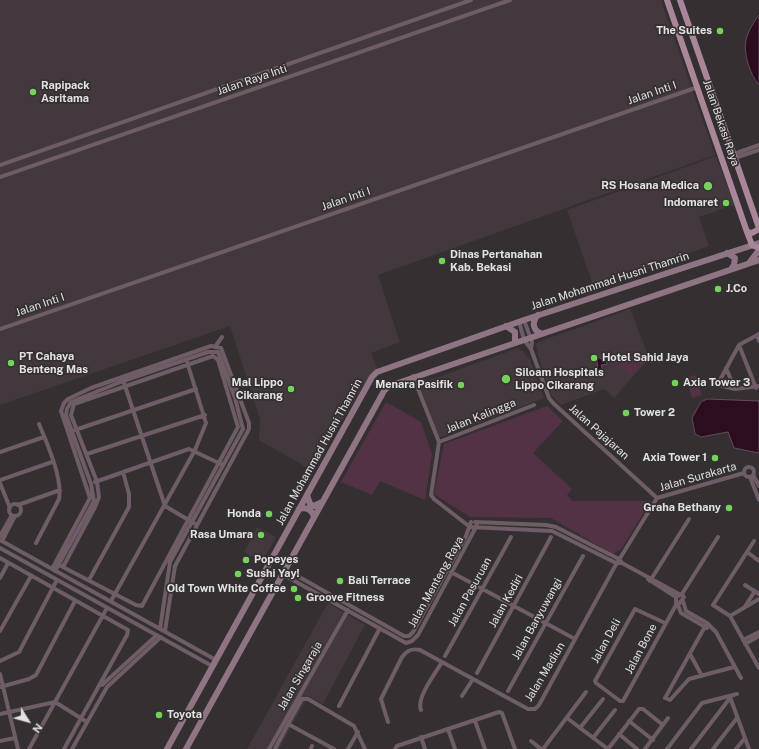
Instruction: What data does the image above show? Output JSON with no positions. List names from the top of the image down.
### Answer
{
  "streets": {
    "main road": ["Jalan Bekasi Raya"],
    "street": [
      "Jalan Raya Inti",
      "Jalan Inti I",
      "Jalan Mohammad Husni Thamrin",
      "Jalan Kalingga",
      "Jalan Pajajaran",
      "Jalan Surakarta",
      "Jalan Menteng Raya",
      "Jalan Pasuruan",
      "Jalan Kediri",
      "Jalan Banyuwangi",
      "Jalan Deli",
      "Jalan Bone",
      "Jalan Madiun",
      "Jalan Singaraja"
    ]
  },
  "crossings": [
    ["Jalan Inti I", "Jalan Bekasi Raya"],
    ["Jalan Bekasi Raya", "Jalan Mohammad Husni Thamrin"],
    ["Jalan Mohammad Husni Thamrin", "Jalan Pajajaran"],
    ["Jalan Kalingga", "Jalan Menteng Raya"],
    ["Jalan Pajajaran", "Jalan Surakarta"],
    ["Jalan Surakarta", "Jalan Madiun"],
    ["Jalan Menteng Raya", "Jalan Singaraja"],
    ["Jalan Deli", "Jalan Bone"]
  ],
  "places": [
    "The Suites",
    "Rapipack Asritama",
    "RS Hosana Medica",
    "Indomaret",
    "Dinas Pertanahan Kab. Bekasi",
    "J.Co",
    "Hotel Sahid Jaya",
    "PT Cahaya Benteng Mas",
    "Siloam Hospitals Lippo Cikarang",
    "Axia Tower 3",
    "Menara Pasifik",
    "Mal Lippo Cikarang",
    "Tower 2",
    "Axia Tower 1",
    "Graha Bethany",
    "Honda",
    "Rasa Umara",
    "Popeyes",
    "Sushi Yay!",
    "Bali Terrace",
    "Old Town White Coffee",
    "Groove Fitness",
    "Toyota"
  ],
  "north": "bottom right"
}
